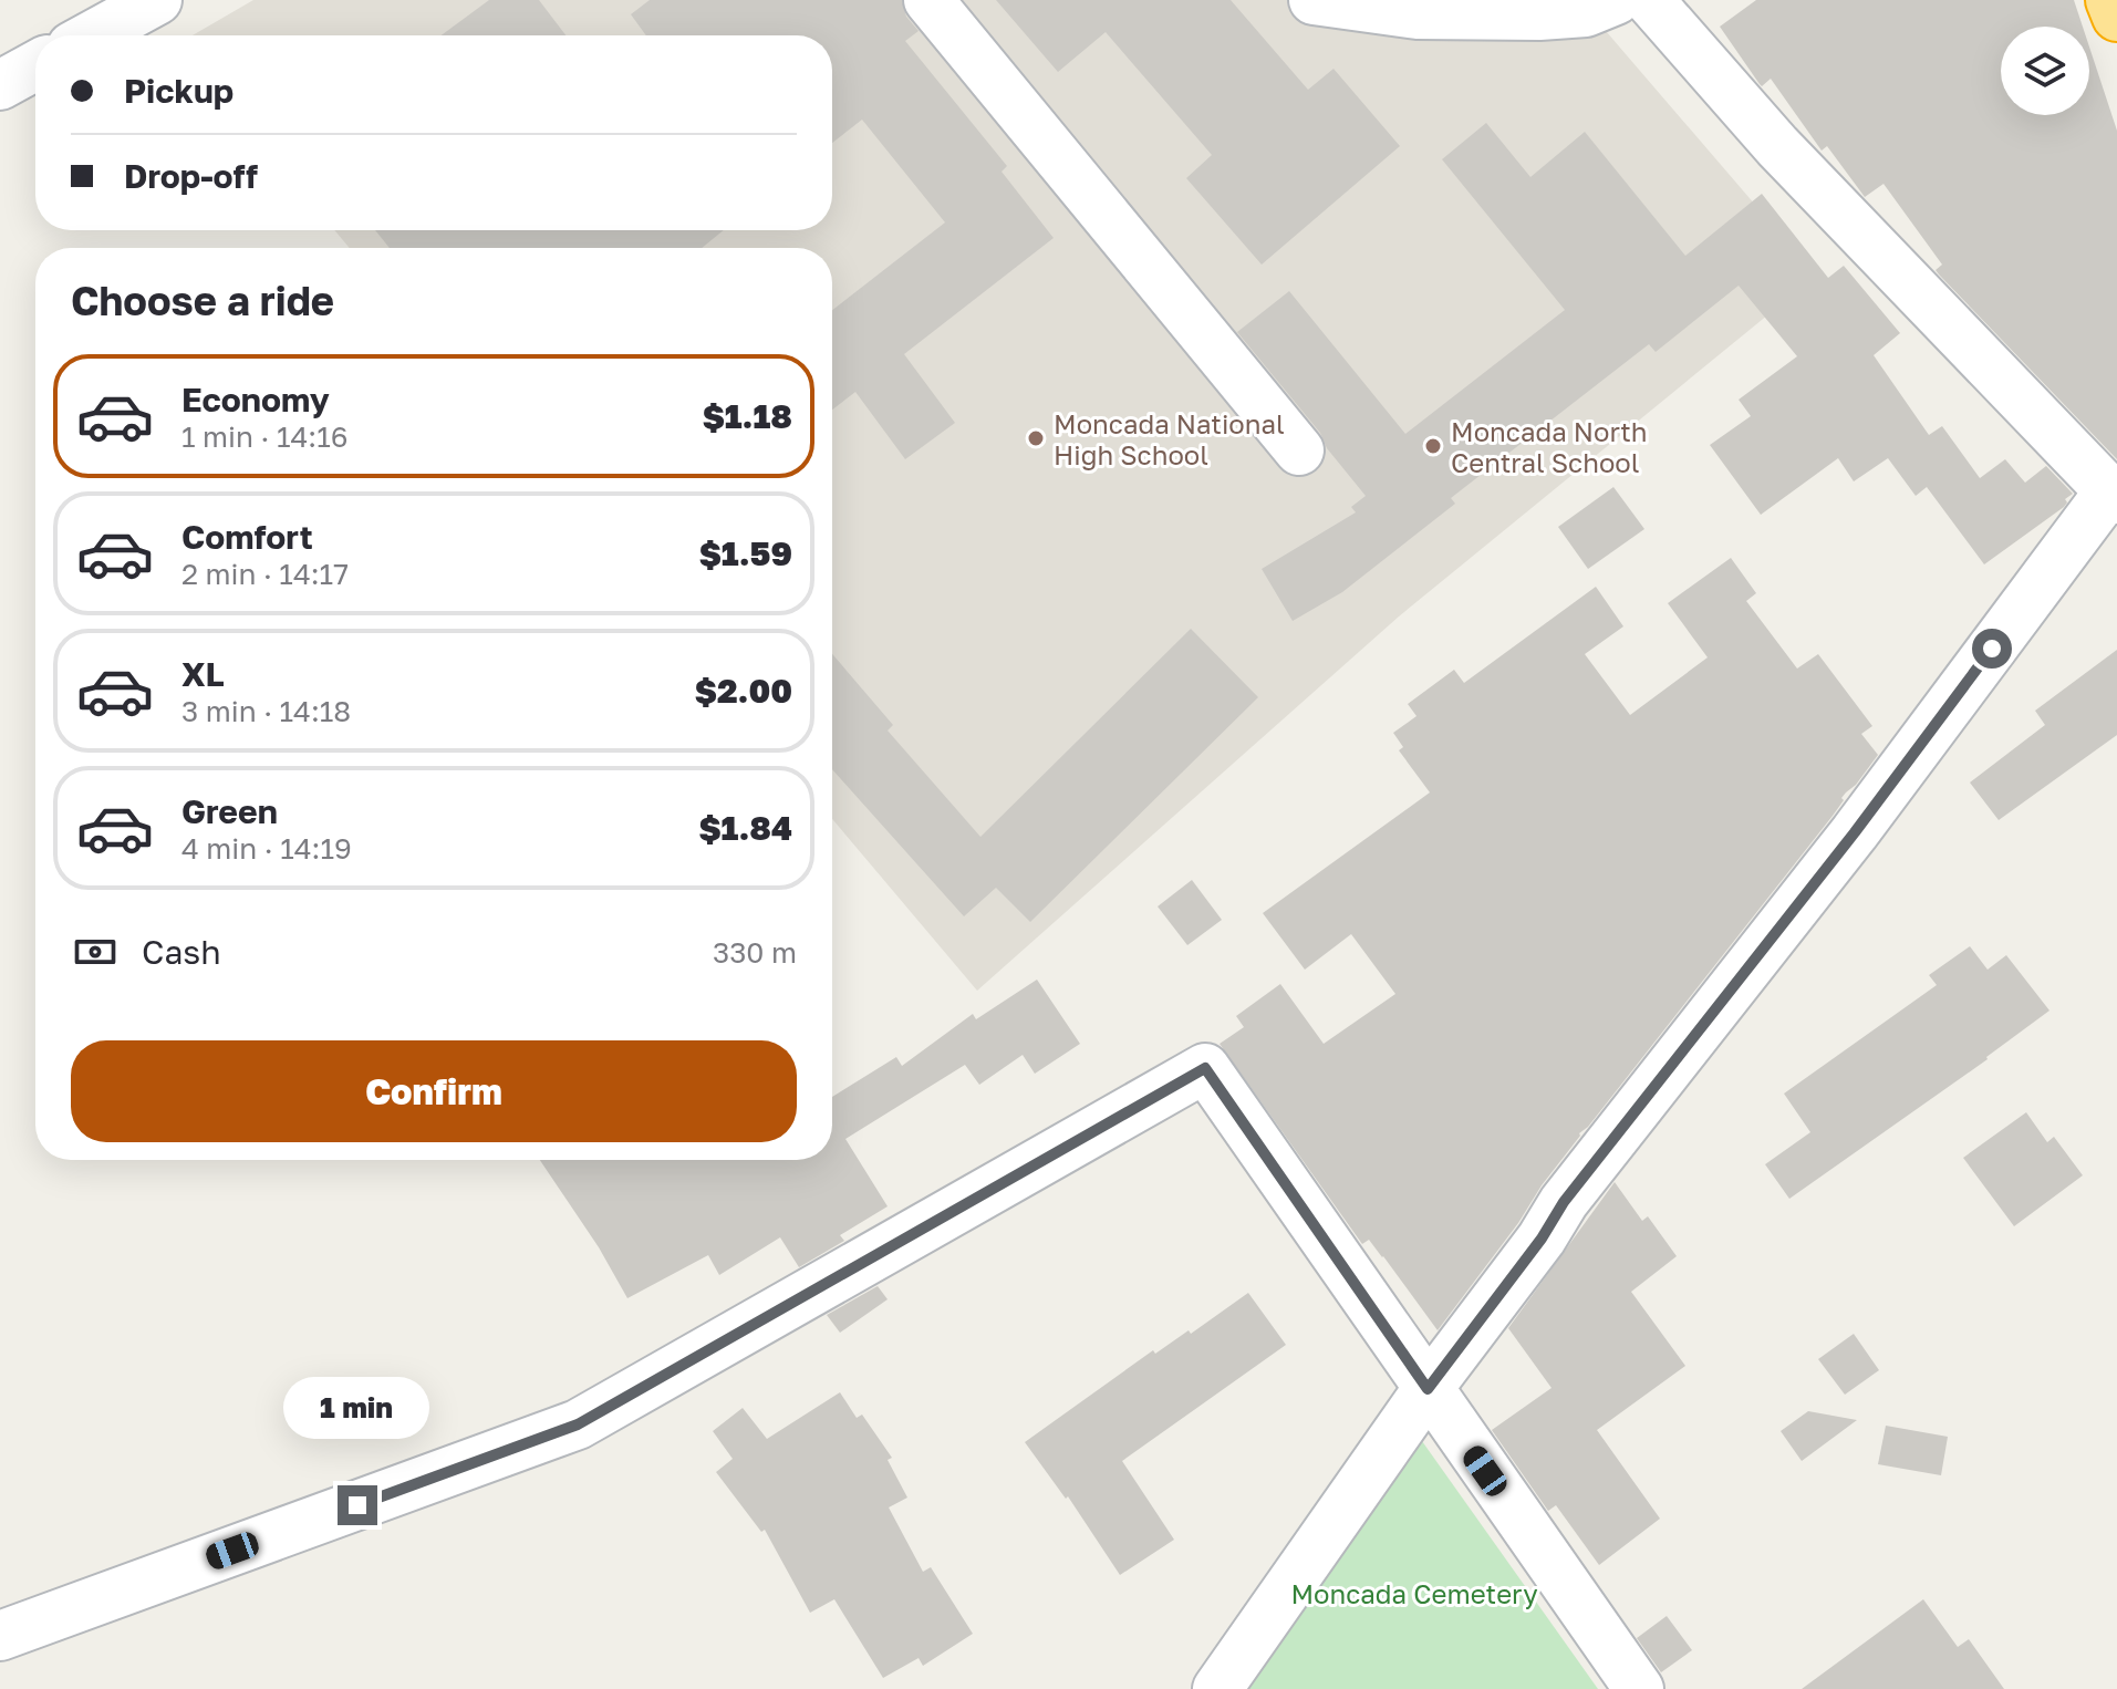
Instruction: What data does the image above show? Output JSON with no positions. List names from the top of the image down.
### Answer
{
  "parks": ["Moncada Cemetery"],
  "places": ["Moncada National High School", "Moncada North Central School"],
  "page": {
    "banner": ["Pickup", "Drop-off"],
    "heading": "Choose a ride",
    "list": [
      {
        "name": "Economy",
        "note": "1 min · 14:16",
        "value": "$1.18"
      },
      {
        "name": "Comfort",
        "note": "2 min · 14:17",
        "value": "$1.59"
      },
      {
        "name": "XL",
        "note": "3 min · 14:18",
        "value": "$2.00"
      },
      {
        "name": "Green",
        "note": "4 min · 14:19",
        "value": "$1.84"
      }
    ],
    "pay": ["Cash", "330 m"],
    "buttons": "Confirm",
    "bubble": "1 min"
  }
}
